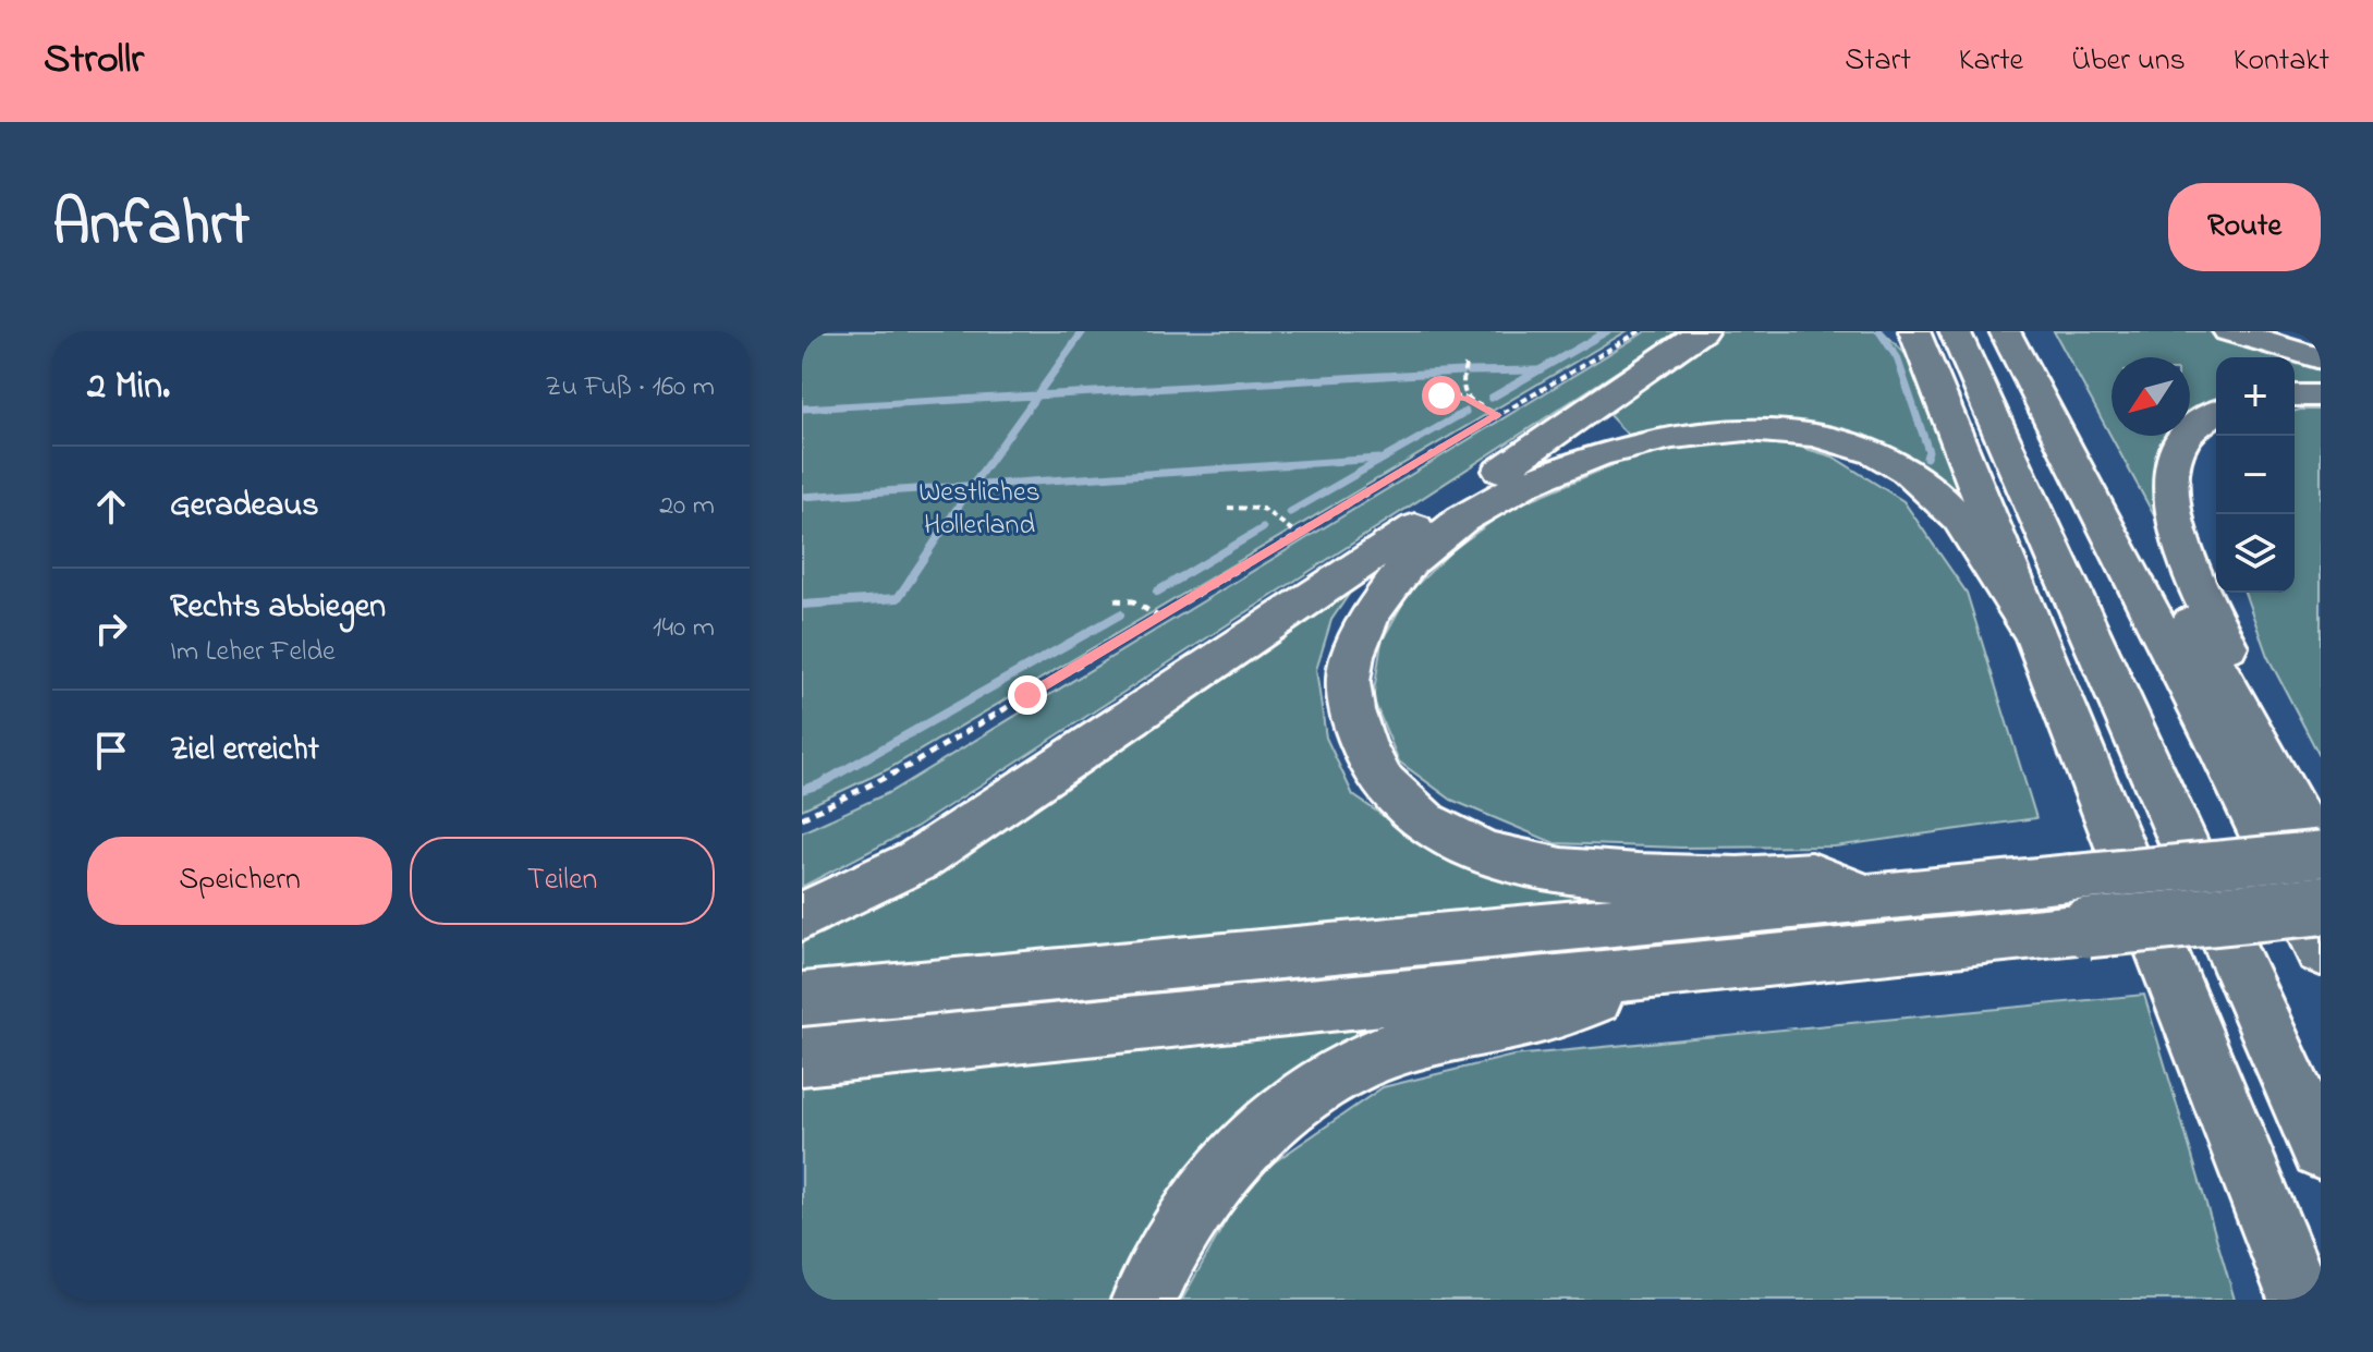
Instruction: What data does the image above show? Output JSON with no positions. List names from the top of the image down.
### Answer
{
  "parks": ["Westliches Hollerland"],
  "north": "bottom left",
  "page": {
    "header": "Strollr",
    "nav": [
      "Start",
      "Karte",
      "Über uns",
      "Kontakt"
    ],
    "title": "Anfahrt",
    "buttons": [
      "Route",
      ["Speichern", "Teilen"]
    ],
    "heading": ["2 Min.", "Zu Fuß · 160 m"],
    "map_buttons": ["+", "−"],
    "list": [
      ["Geradeaus", "20 m"],
      ["Rechts abbiegen", "Im Leher Felde", "140 m"],
      "Ziel erreicht"
    ]
  }
}
